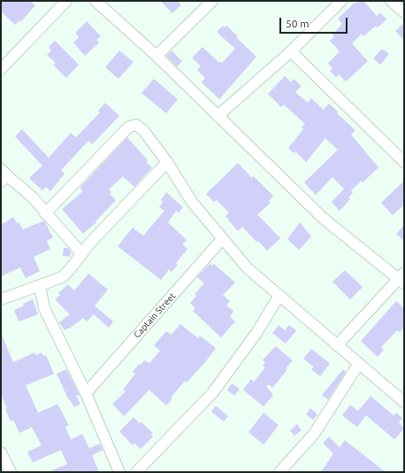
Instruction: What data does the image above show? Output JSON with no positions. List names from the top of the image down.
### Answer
{
  "streets": {
    "street": ["Captain Street"]
  },
  "scale_bar": "50 m"
}
